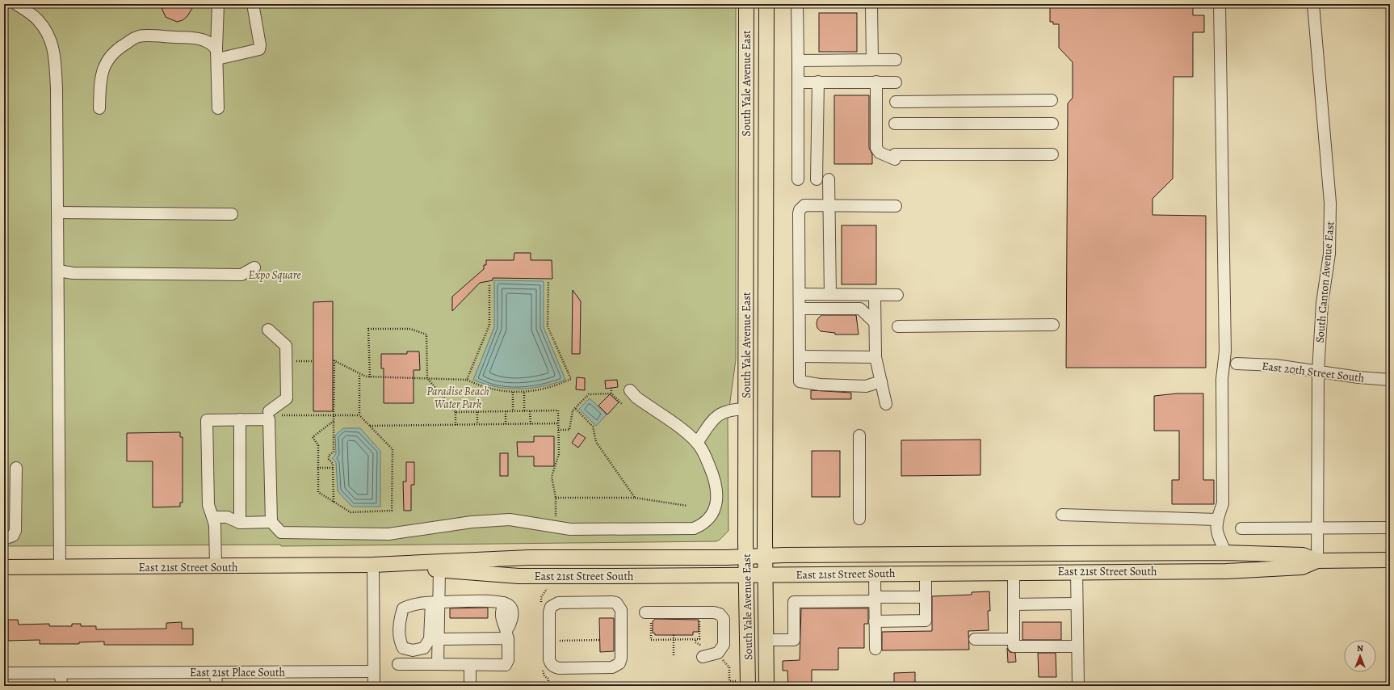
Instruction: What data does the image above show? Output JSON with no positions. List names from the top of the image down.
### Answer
{
  "streets": {
    "main road": ["South Yale Avenue East", "East 21st Street South"],
    "street": ["South Canton Avenue East", "East 20th Street South", "East 21st Place South"]
  },
  "crossings": [
    ["South Yale Avenue East", "East 21st Street South"],
    ["South Canton Avenue East", "East 20th Street South"],
    ["South Canton Avenue East", "East 21st Street South"]
  ],
  "parks": ["Expo Square", "Paradise Beach Water Park"],
  "north": "top"
}
